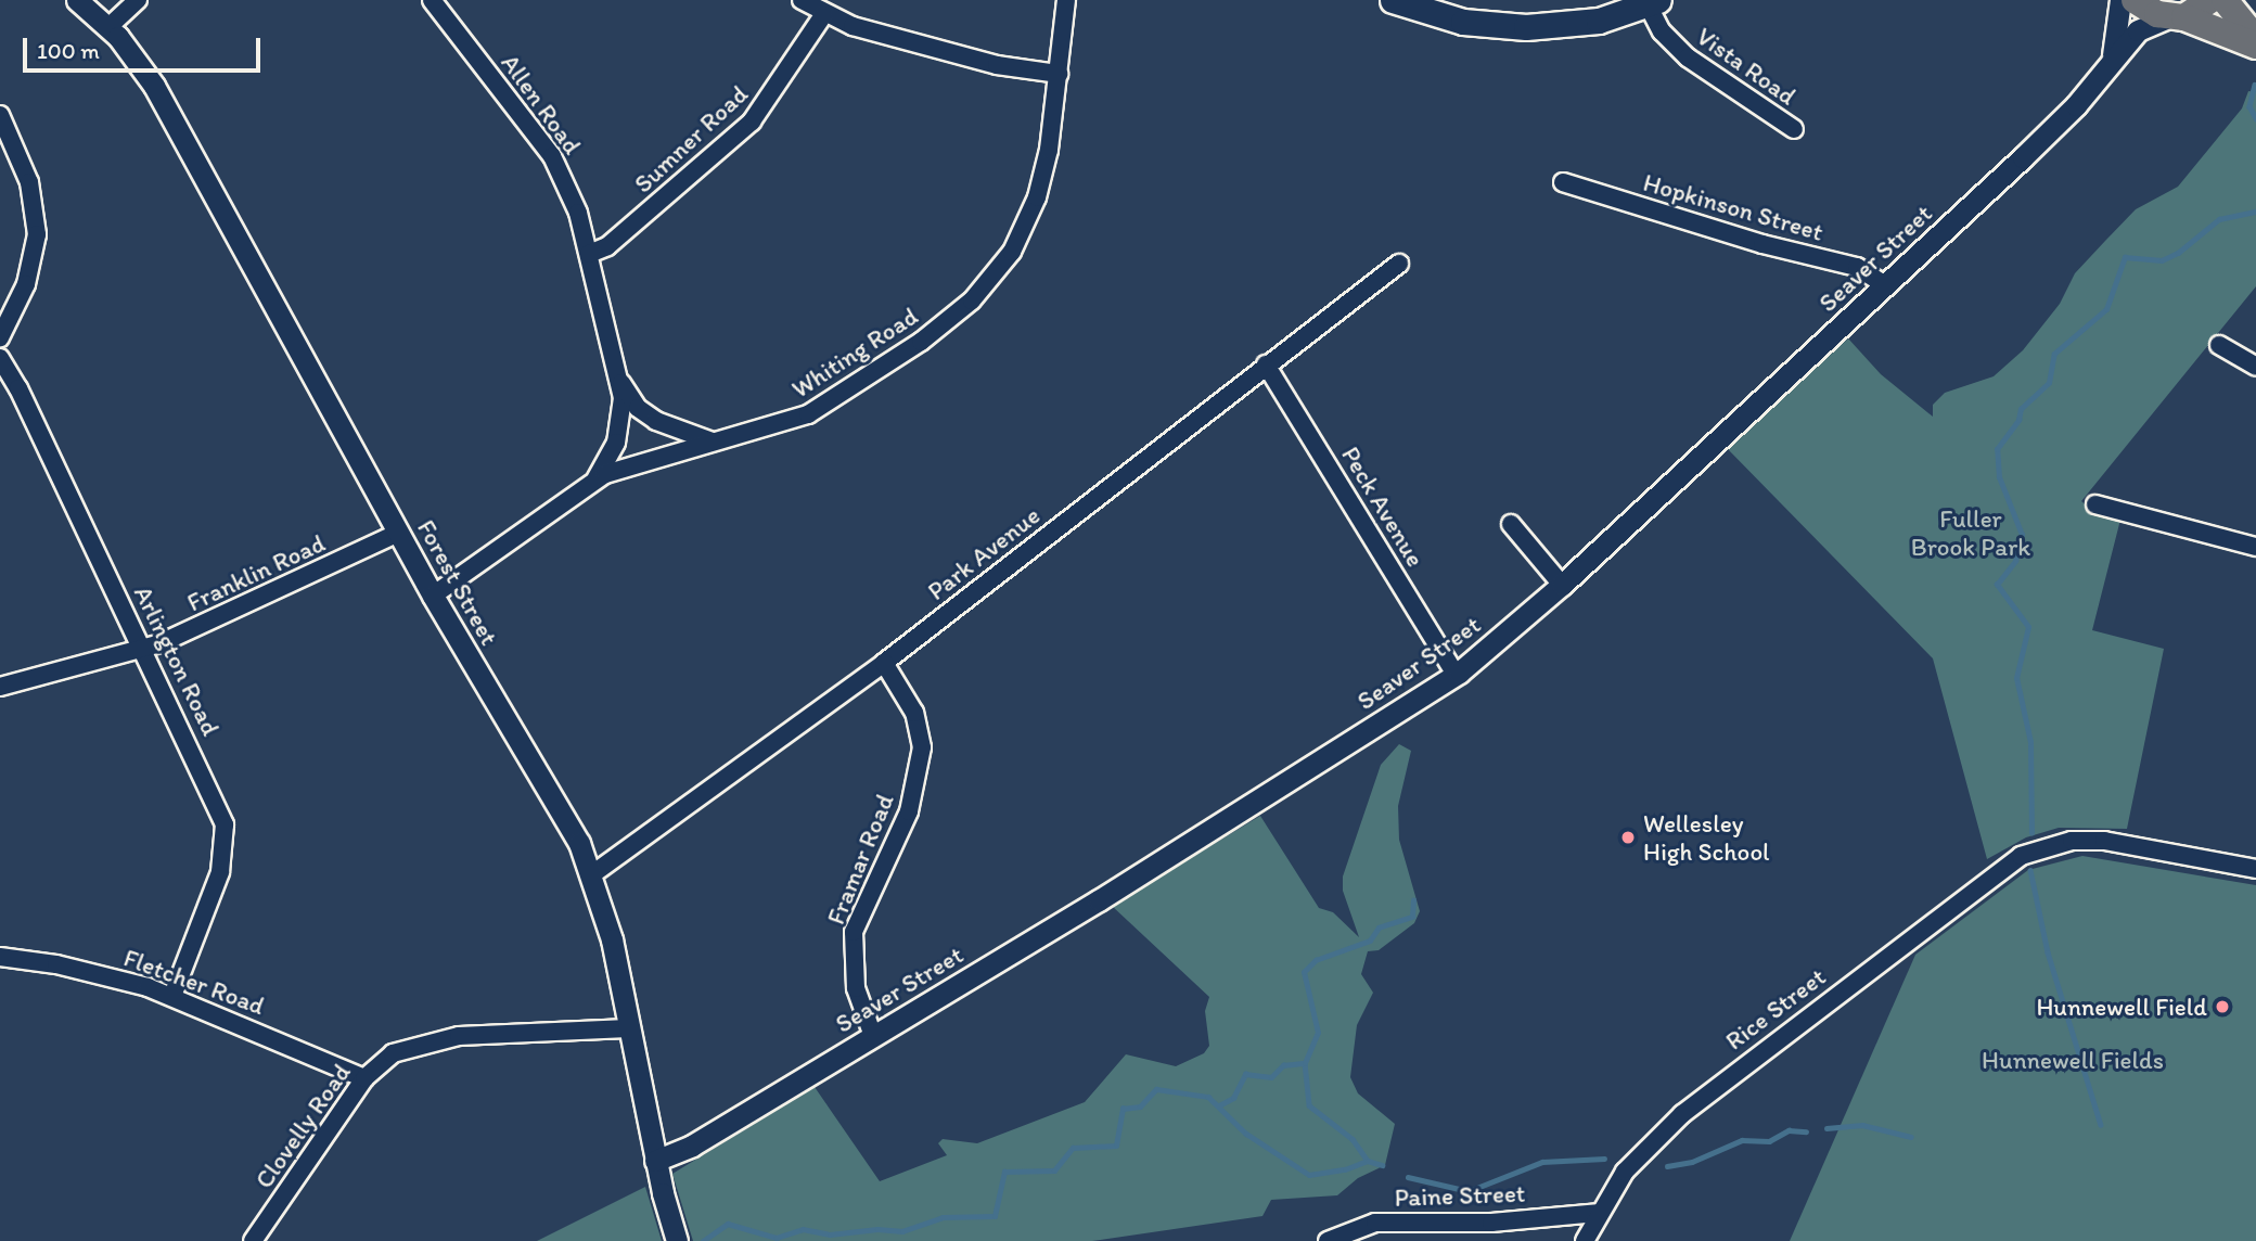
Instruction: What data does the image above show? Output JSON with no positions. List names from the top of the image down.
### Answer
{
  "streets": {
    "street": [
      "Vista Road",
      "Allen Road",
      "Sumner Road",
      "Hopkinson Street",
      "Seaver Street",
      "Whiting Road",
      "Peck Avenue",
      "Park Avenue",
      "Franklin Road",
      "Forest Street",
      "Arlington Road",
      "Framar Road",
      "Fletcher Road",
      "Rice Street",
      "Clovelly Road",
      "Paine Street"
    ]
  },
  "crossings": [
    ["Allen Road", "Sumner Road"],
    ["Allen Road", "Whiting Road"],
    ["Hopkinson Street", "Seaver Street"],
    ["Seaver Street", "Peck Avenue"],
    ["Seaver Street", "Forest Street"],
    ["Seaver Street", "Framar Road"],
    ["Whiting Road", "Forest Street"],
    ["Peck Avenue", "Park Avenue"],
    ["Park Avenue", "Forest Street"],
    ["Park Avenue", "Framar Road"],
    ["Franklin Road", "Forest Street"],
    ["Franklin Road", "Arlington Road"],
    ["Forest Street", "Clovelly Road"],
    ["Arlington Road", "Fletcher Road"],
    ["Fletcher Road", "Clovelly Road"],
    ["Rice Street", "Paine Street"]
  ],
  "parks": ["Fuller Brook Park", "Hunnewell Fields"],
  "places": ["Wellesley High School", "Hunnewell Field"],
  "scale_bar": "100 m"
}
